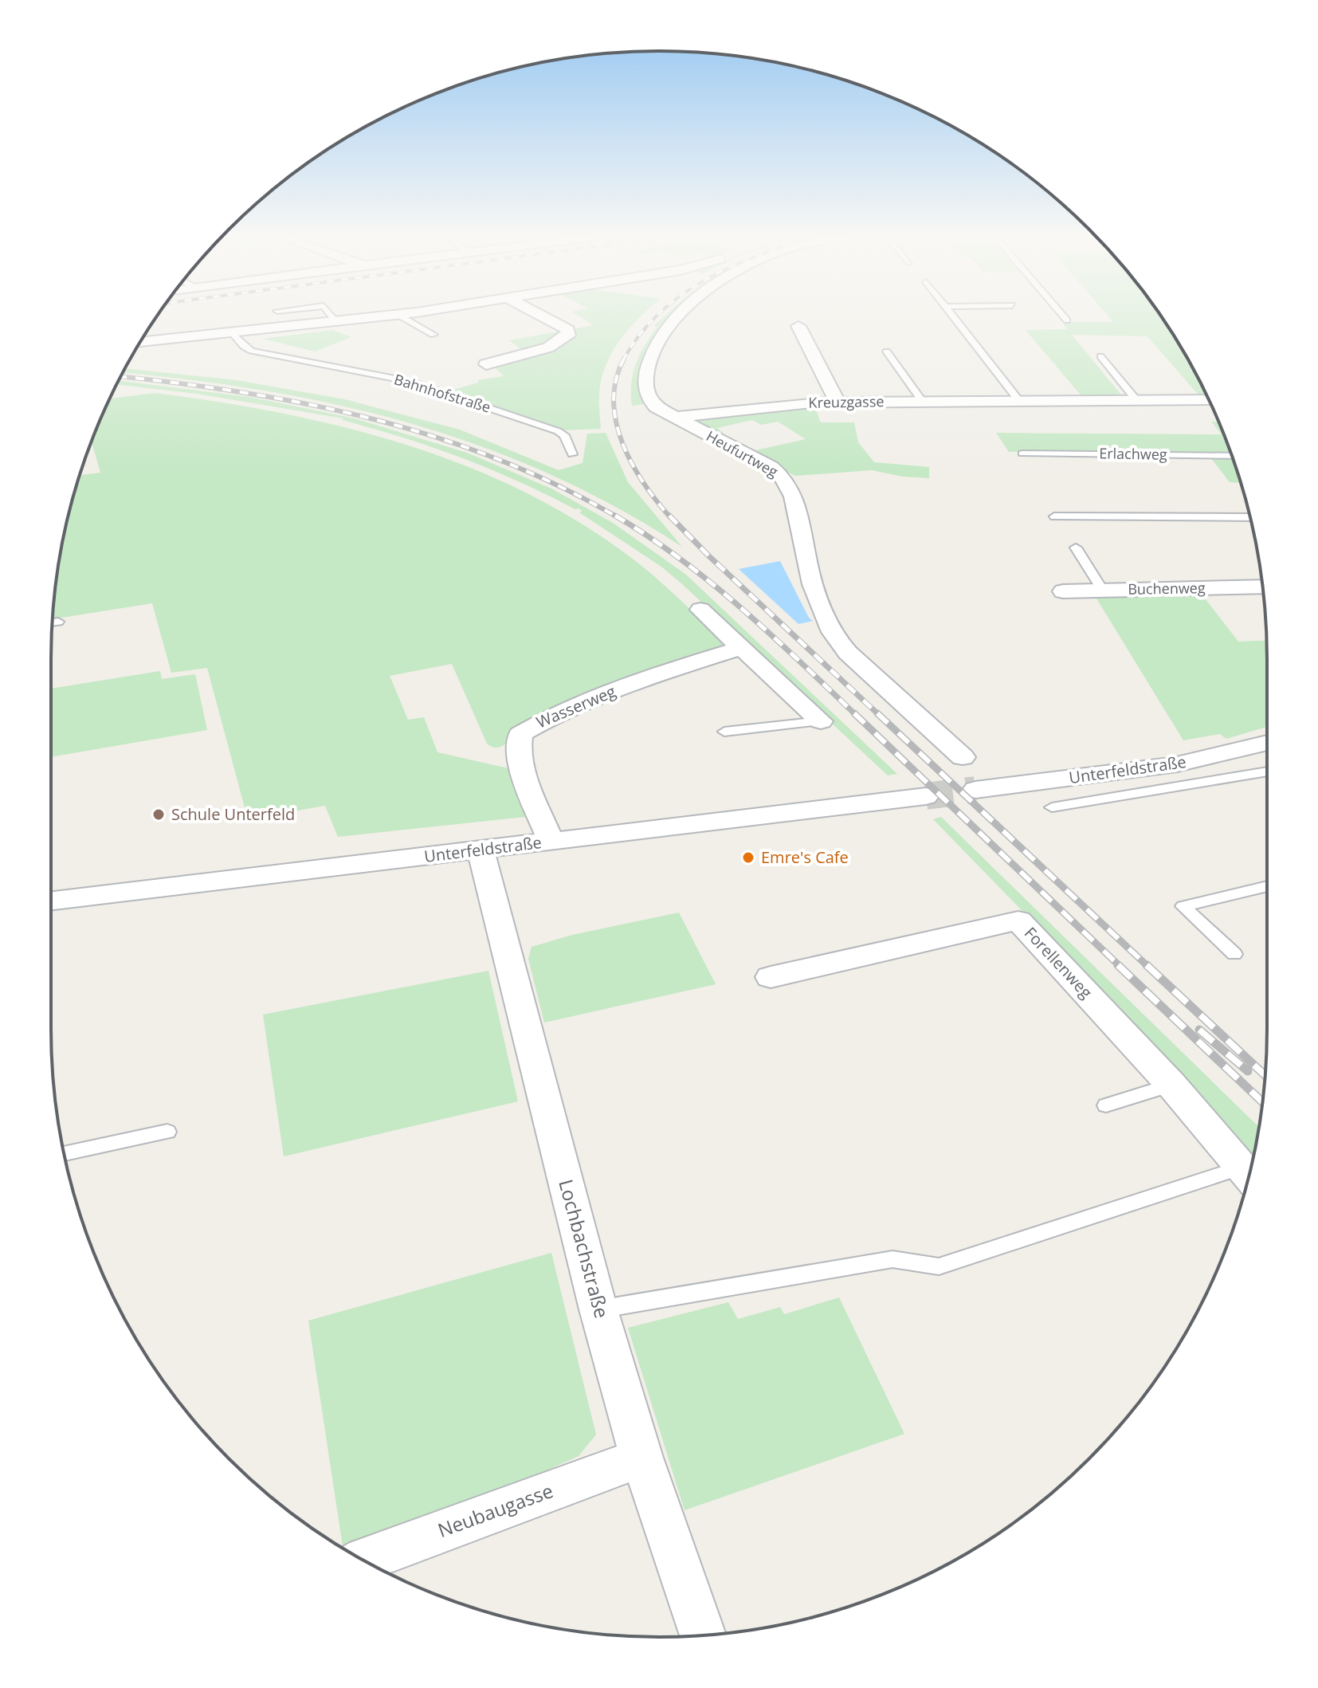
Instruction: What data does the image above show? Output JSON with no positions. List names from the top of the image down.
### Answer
{
  "streets": {
    "street": [
      "Kreuzgasse",
      "Heufurtweg",
      "Buchenweg",
      "Wasserweg",
      "Unterfeldstraße",
      "Forellenweg",
      "Lochbachstraße",
      "Neubaugasse"
    ],
    "lane": ["Bahnhofstraße", "Erlachweg"]
  },
  "crossings": [
    ["Kreuzgasse", "Heufurtweg"],
    ["Wasserweg", "Unterfeldstraße"],
    ["Unterfeldstraße", "Lochbachstraße"],
    ["Forellenweg", "Lochbachstraße"],
    ["Lochbachstraße", "Neubaugasse"]
  ],
  "places": ["Schule Unterfeld", "Emre's Cafe"]
}
